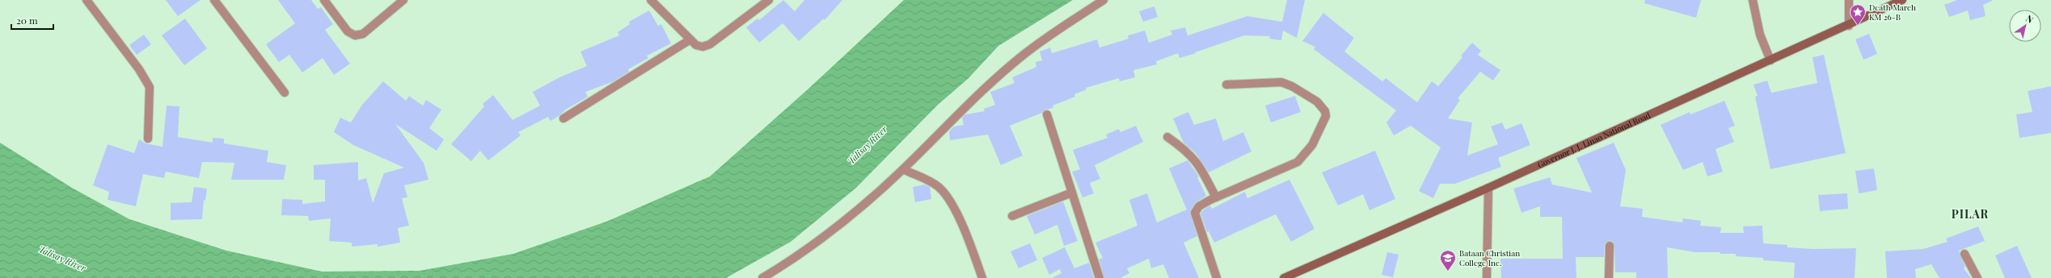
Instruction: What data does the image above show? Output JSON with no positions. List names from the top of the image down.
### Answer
{
  "streets": {
    "main road": ["Governor J. J. Linao National Road"]
  },
  "districts": ["PILAR"],
  "water": ["Talisay River"],
  "places": {
    "place": ["Death March KM 26-B"],
    "school or university": ["Bataan Christian College Inc."]
  },
  "scale_bar": "20 m",
  "north": "top right"
}
